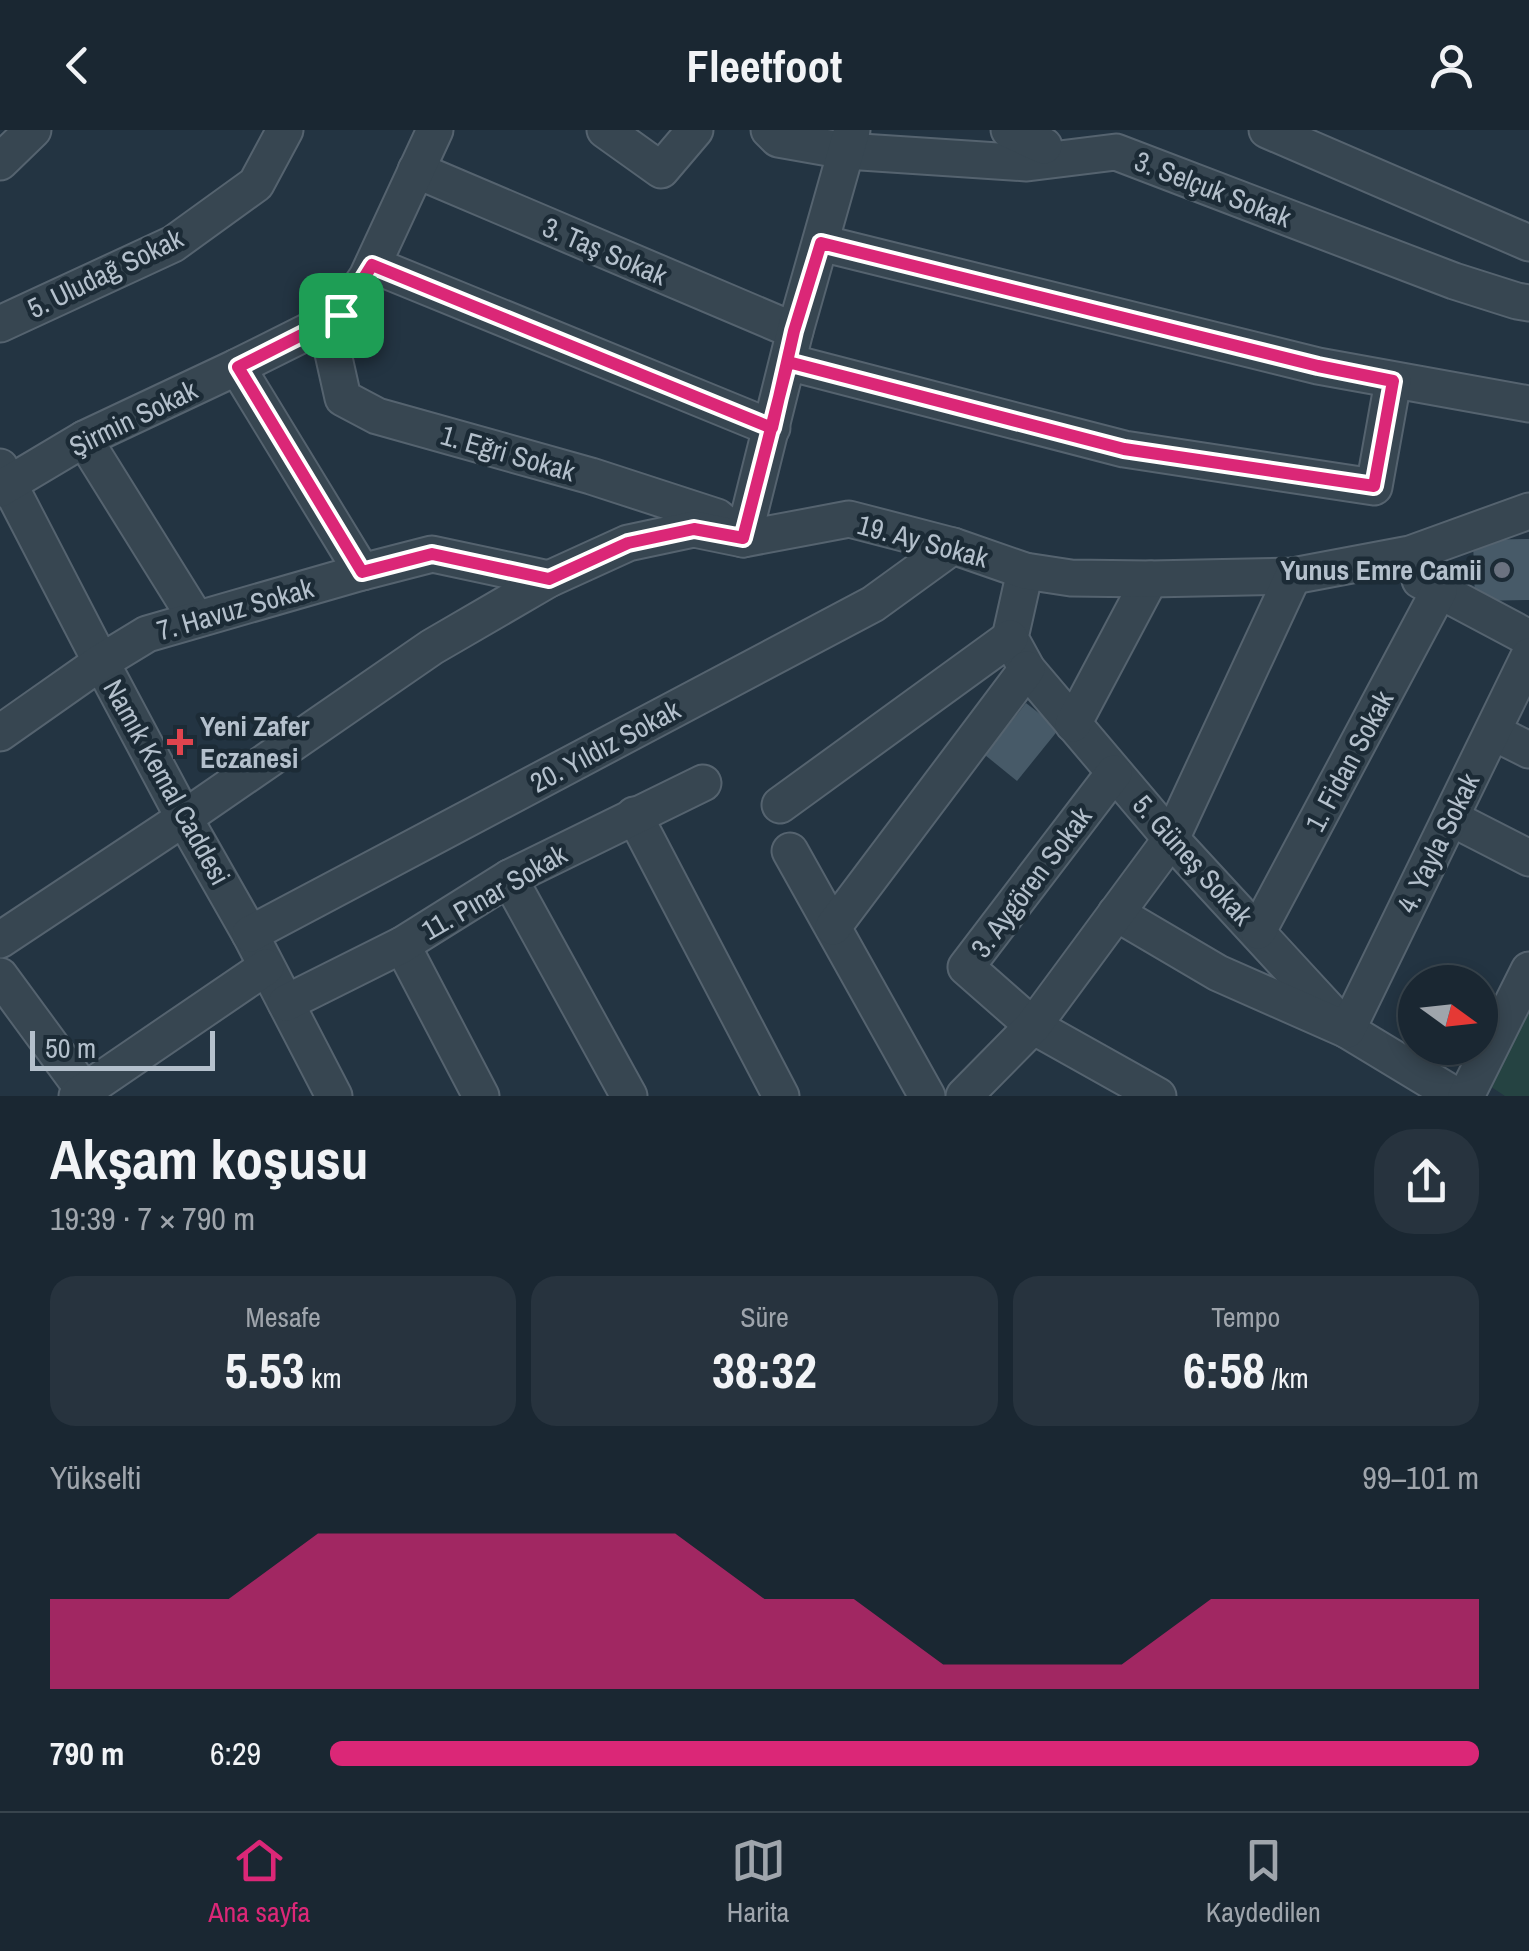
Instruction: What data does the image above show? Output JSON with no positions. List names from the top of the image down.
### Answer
{
  "streets": {
    "street": [
      "3. Selçuk Sokak",
      "3. Taş Sokak",
      "5. Uludağ Sokak",
      "Şirmin Sokak",
      "1. Eğri Sokak",
      "19. Ay Sokak",
      "7. Havuz Sokak",
      "20. Yıldız Sokak",
      "1. Fidan Sokak",
      "Namık Kemal Caddesi",
      "4. Yayla Sokak",
      "5. Güneş Sokak",
      "3. Aygören Sokak",
      "11. Pınar Sokak"
    ]
  },
  "crossings": [
    ["3. Taş Sokak", "Şirmin Sokak"],
    ["Şirmin Sokak", "1. Eğri Sokak"],
    ["Şirmin Sokak", "Namık Kemal Caddesi"],
    ["1. Eğri Sokak", "19. Ay Sokak"],
    ["19. Ay Sokak", "7. Havuz Sokak"],
    ["19. Ay Sokak", "20. Yıldız Sokak"],
    ["19. Ay Sokak", "Namık Kemal Caddesi"],
    ["7. Havuz Sokak", "Namık Kemal Caddesi"],
    ["20. Yıldız Sokak", "Namık Kemal Caddesi"],
    ["1. Fidan Sokak", "5. Güneş Sokak"],
    ["Namık Kemal Caddesi", "11. Pınar Sokak"],
    ["4. Yayla Sokak", "5. Güneş Sokak"],
    ["5. Güneş Sokak", "3. Aygören Sokak"]
  ],
  "places": {
    "other": ["Yunus Emre Camii"],
    "health": ["Yeni Zafer Eczanesi"]
  },
  "scale_bar": "50 m",
  "north": "right",
  "page": {
    "header": "Fleetfoot",
    "scale": "50 m",
    "heading": ["Akşam koşusu", "19:39 · 7 × 790 m"],
    "stats": [
      ["Mesafe", "5.53 km"],
      ["Süre", "38:32"],
      ["Tempo", "6:58 /km"]
    ],
    "chart": ["Yükselti", "99–101 m"],
    "list": [
      {
        "name": "790 m",
        "note": "6:29"
      }
    ],
    "tabs": ["Ana sayfa", "Harita", "Kaydedilen"]
  }
}
